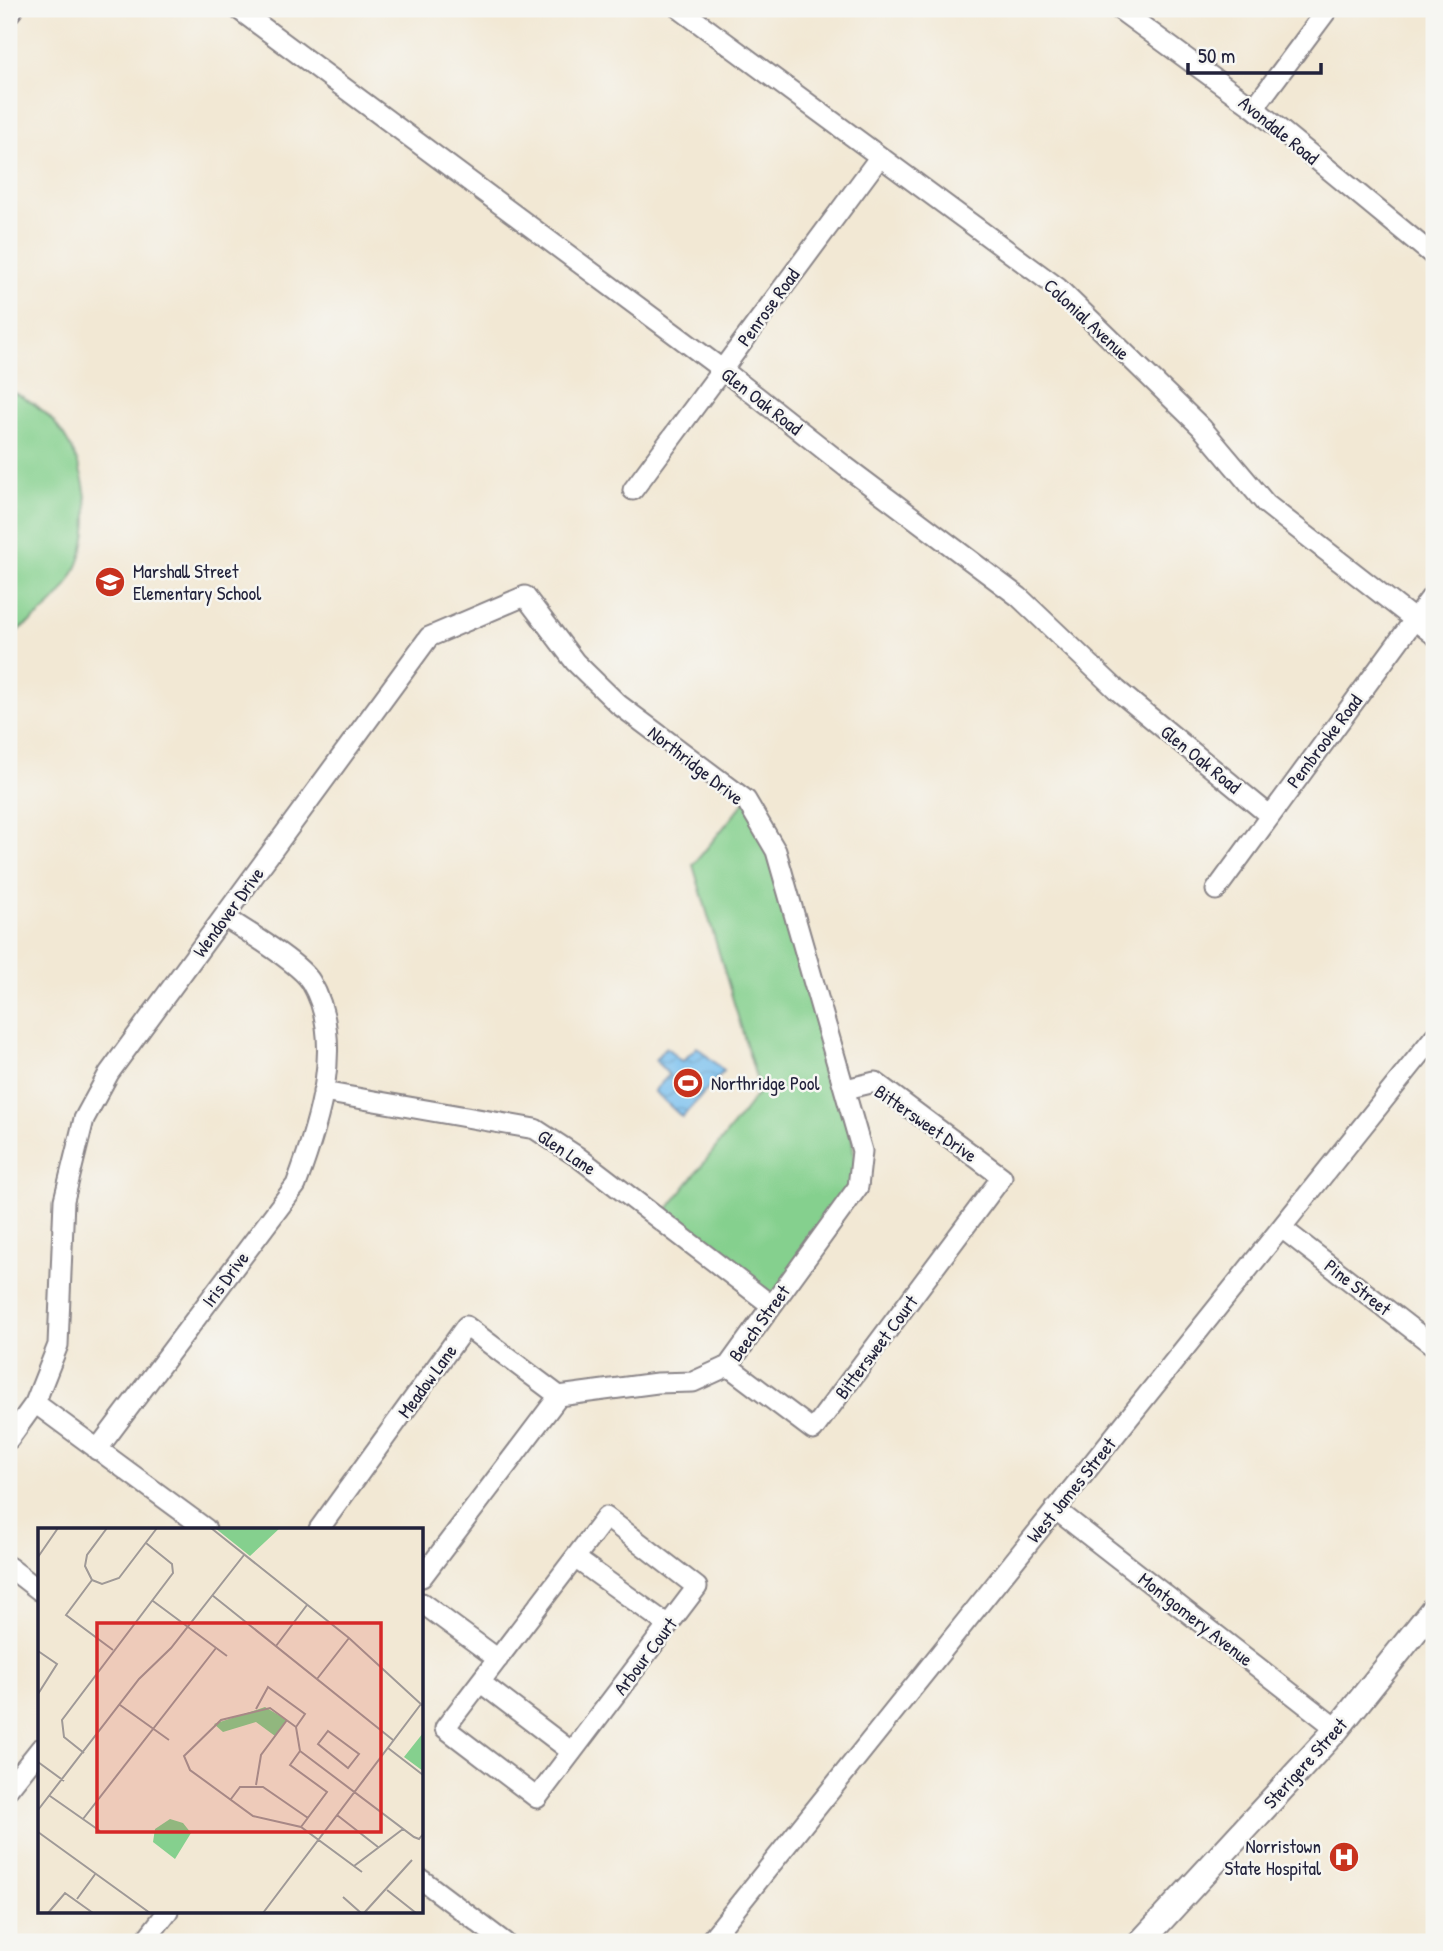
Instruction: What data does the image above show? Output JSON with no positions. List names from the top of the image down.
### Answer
{
  "streets": {
    "street": [
      "Avondale Road",
      "Penrose Road",
      "Colonial Avenue",
      "Glen Oak Road",
      "Pembrooke Road",
      "Northridge Drive",
      "Wendover Drive",
      "Bittersweet Drive",
      "Glen Lane",
      "Iris Drive",
      "Pine Street",
      "Beech Street",
      "Bittersweet Court",
      "Meadow Lane",
      "West James Street",
      "Montgomery Avenue",
      "Arbour Court",
      "Sterigere Street"
    ]
  },
  "crossings": [
    ["Penrose Road", "Colonial Avenue"],
    ["Penrose Road", "Glen Oak Road"],
    ["Colonial Avenue", "Pembrooke Road"],
    ["Glen Oak Road", "Pembrooke Road"],
    ["Northridge Drive", "Wendover Drive"],
    ["Northridge Drive", "Beech Street"],
    ["Wendover Drive", "Iris Drive"],
    ["Bittersweet Drive", "Beech Street"],
    ["Bittersweet Drive", "Bittersweet Court"],
    ["Glen Lane", "Iris Drive"],
    ["Glen Lane", "Beech Street"],
    ["Pine Street", "West James Street"],
    ["Beech Street", "Bittersweet Court"],
    ["Beech Street", "Meadow Lane"],
    ["West James Street", "Montgomery Avenue"],
    ["Montgomery Avenue", "Sterigere Street"]
  ],
  "places": {
    "school or university": ["Marshall Street Elementary School"],
    "sports": ["Northridge Pool"],
    "hospital": ["Norristown State Hospital"]
  },
  "scale_bar": "50 m"
}
